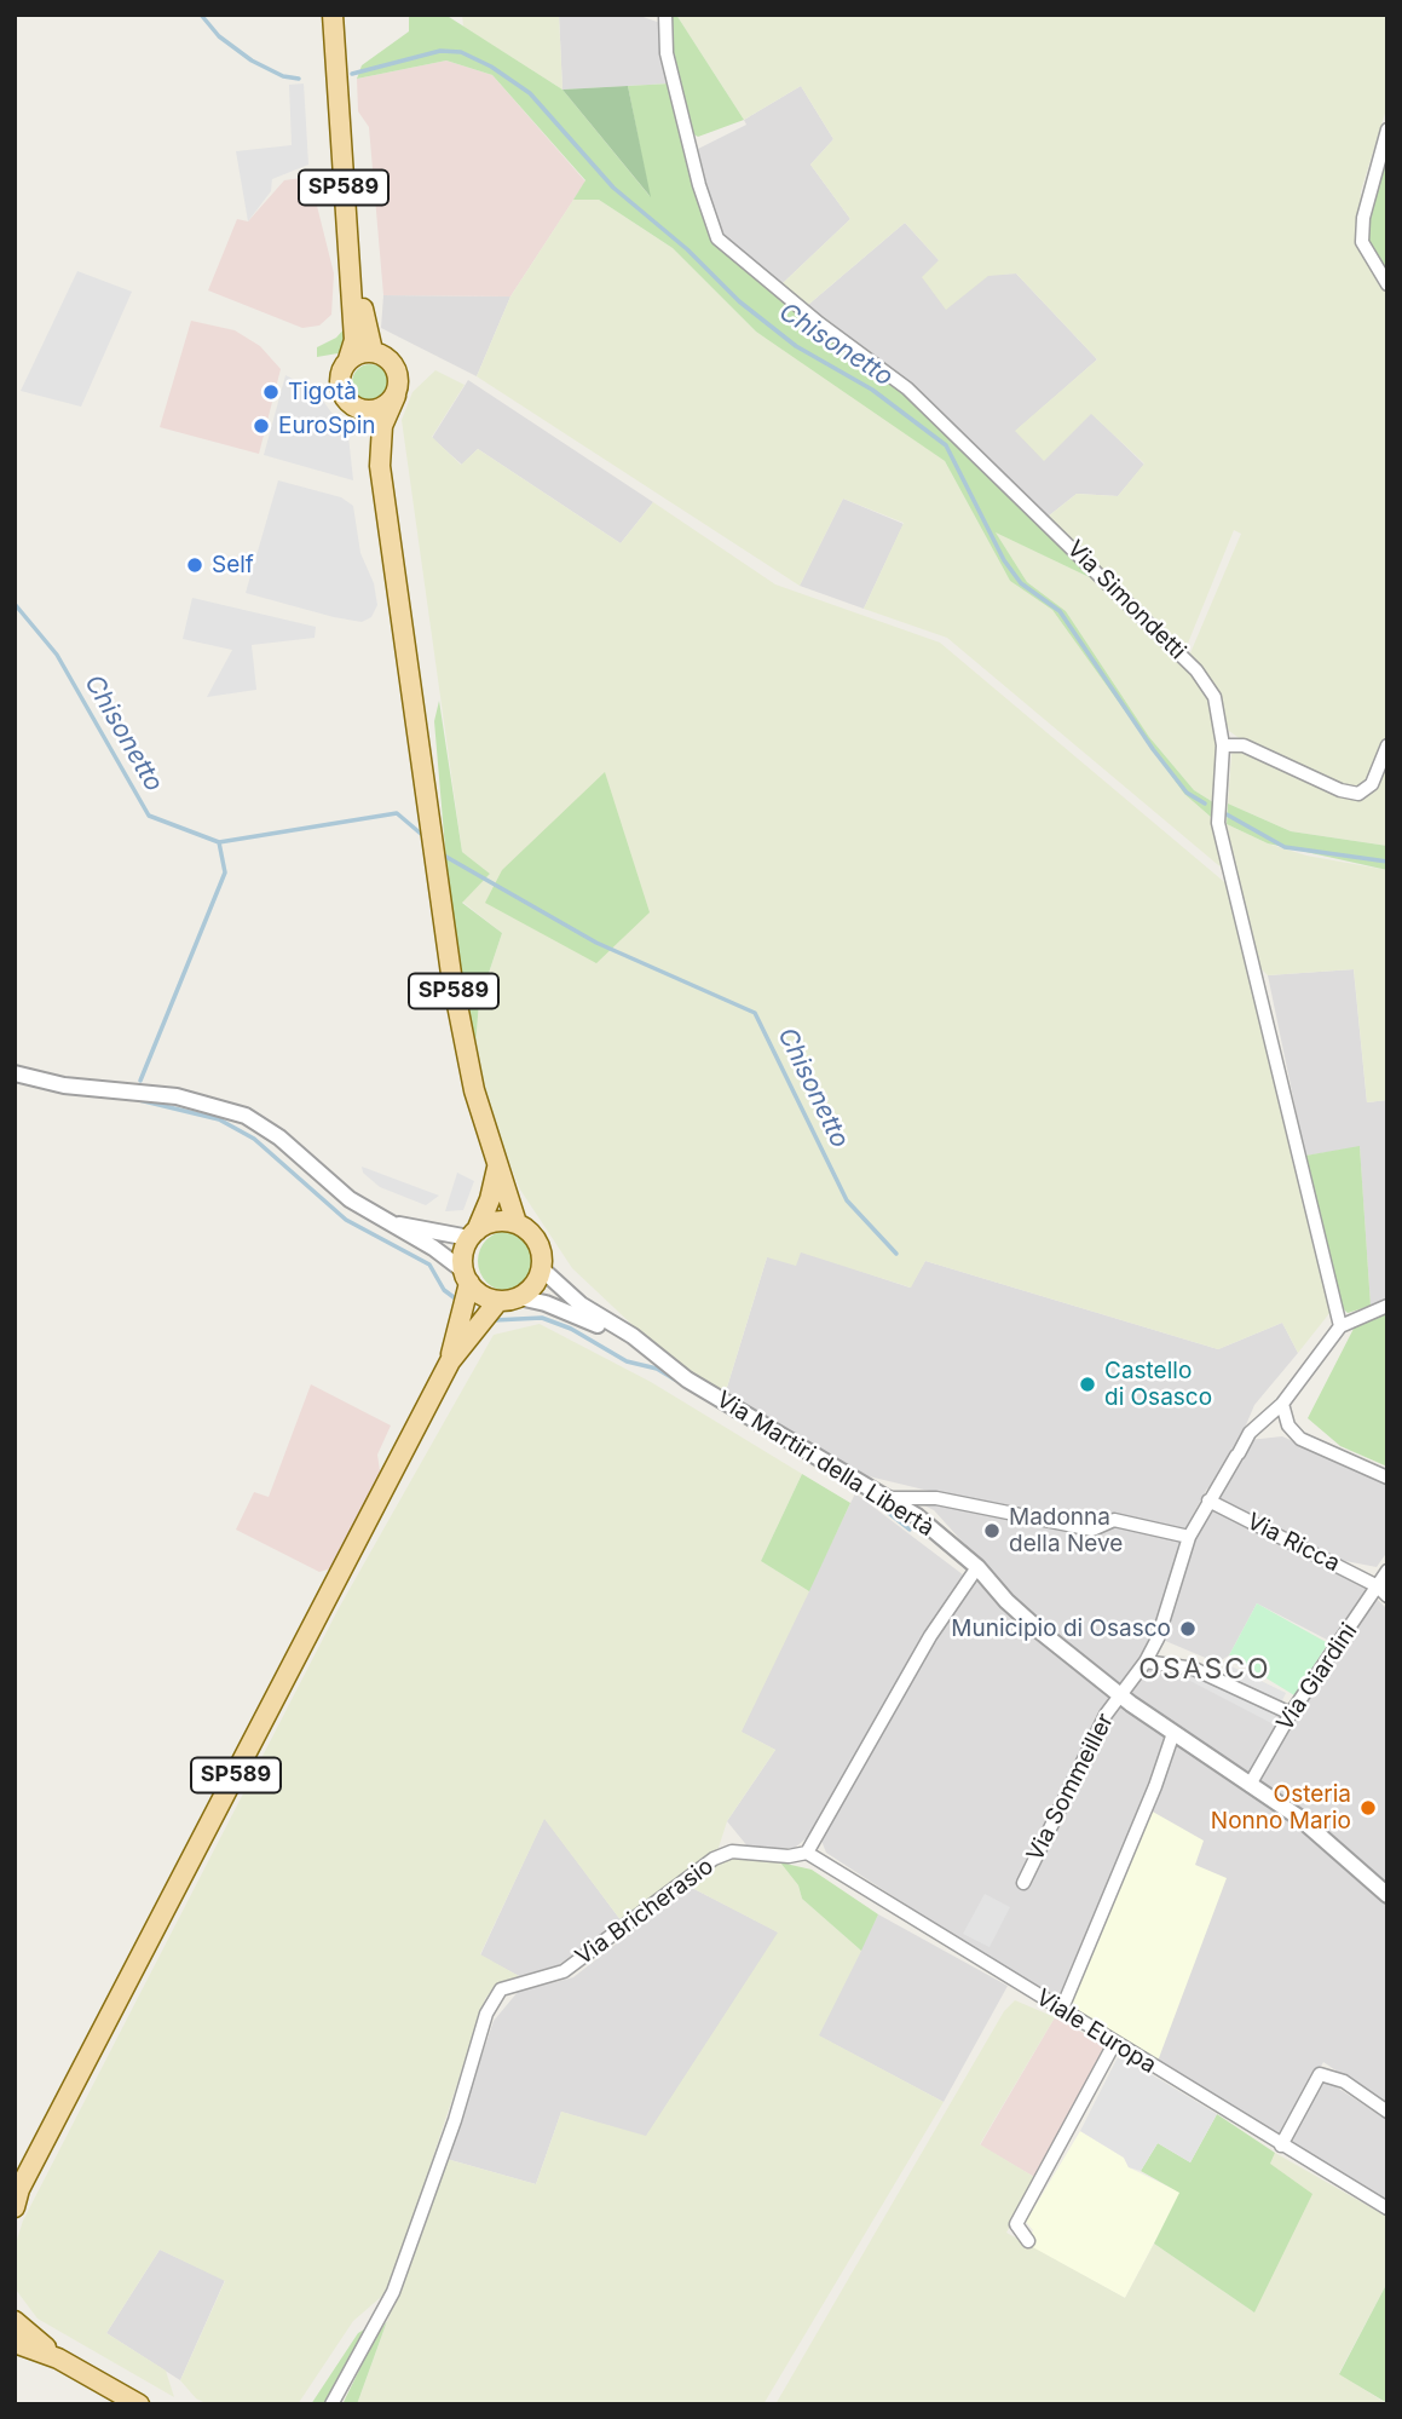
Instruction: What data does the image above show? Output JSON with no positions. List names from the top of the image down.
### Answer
{
  "streets": {
    "main road": ["SP589"],
    "street": [
      "Via Simondetti",
      "Via Martiri della Libertà",
      "Via Ricca",
      "Via Giardini",
      "Via Sommeiller",
      "Via Bricherasio",
      "Viale Europa"
    ]
  },
  "crossings": [
    ["SP589", "Via Martiri della Libertà"],
    ["Via Simondetti", "Via Sommeiller"],
    ["Via Martiri della Libertà", "Via Giardini"],
    ["Via Martiri della Libertà", "Via Sommeiller"],
    ["Via Ricca", "Via Giardini"],
    ["Via Ricca", "Via Sommeiller"],
    ["Via Bricherasio", "Viale Europa"]
  ],
  "districts": ["OSASCO"],
  "water": ["Chisonetto"],
  "places": [
    "Tigotà",
    "EuroSpin",
    "Self",
    "Castello di Osasco",
    "Madonna della Neve",
    "Municipio di Osasco",
    "Osteria Nonno Mario"
  ]
}
